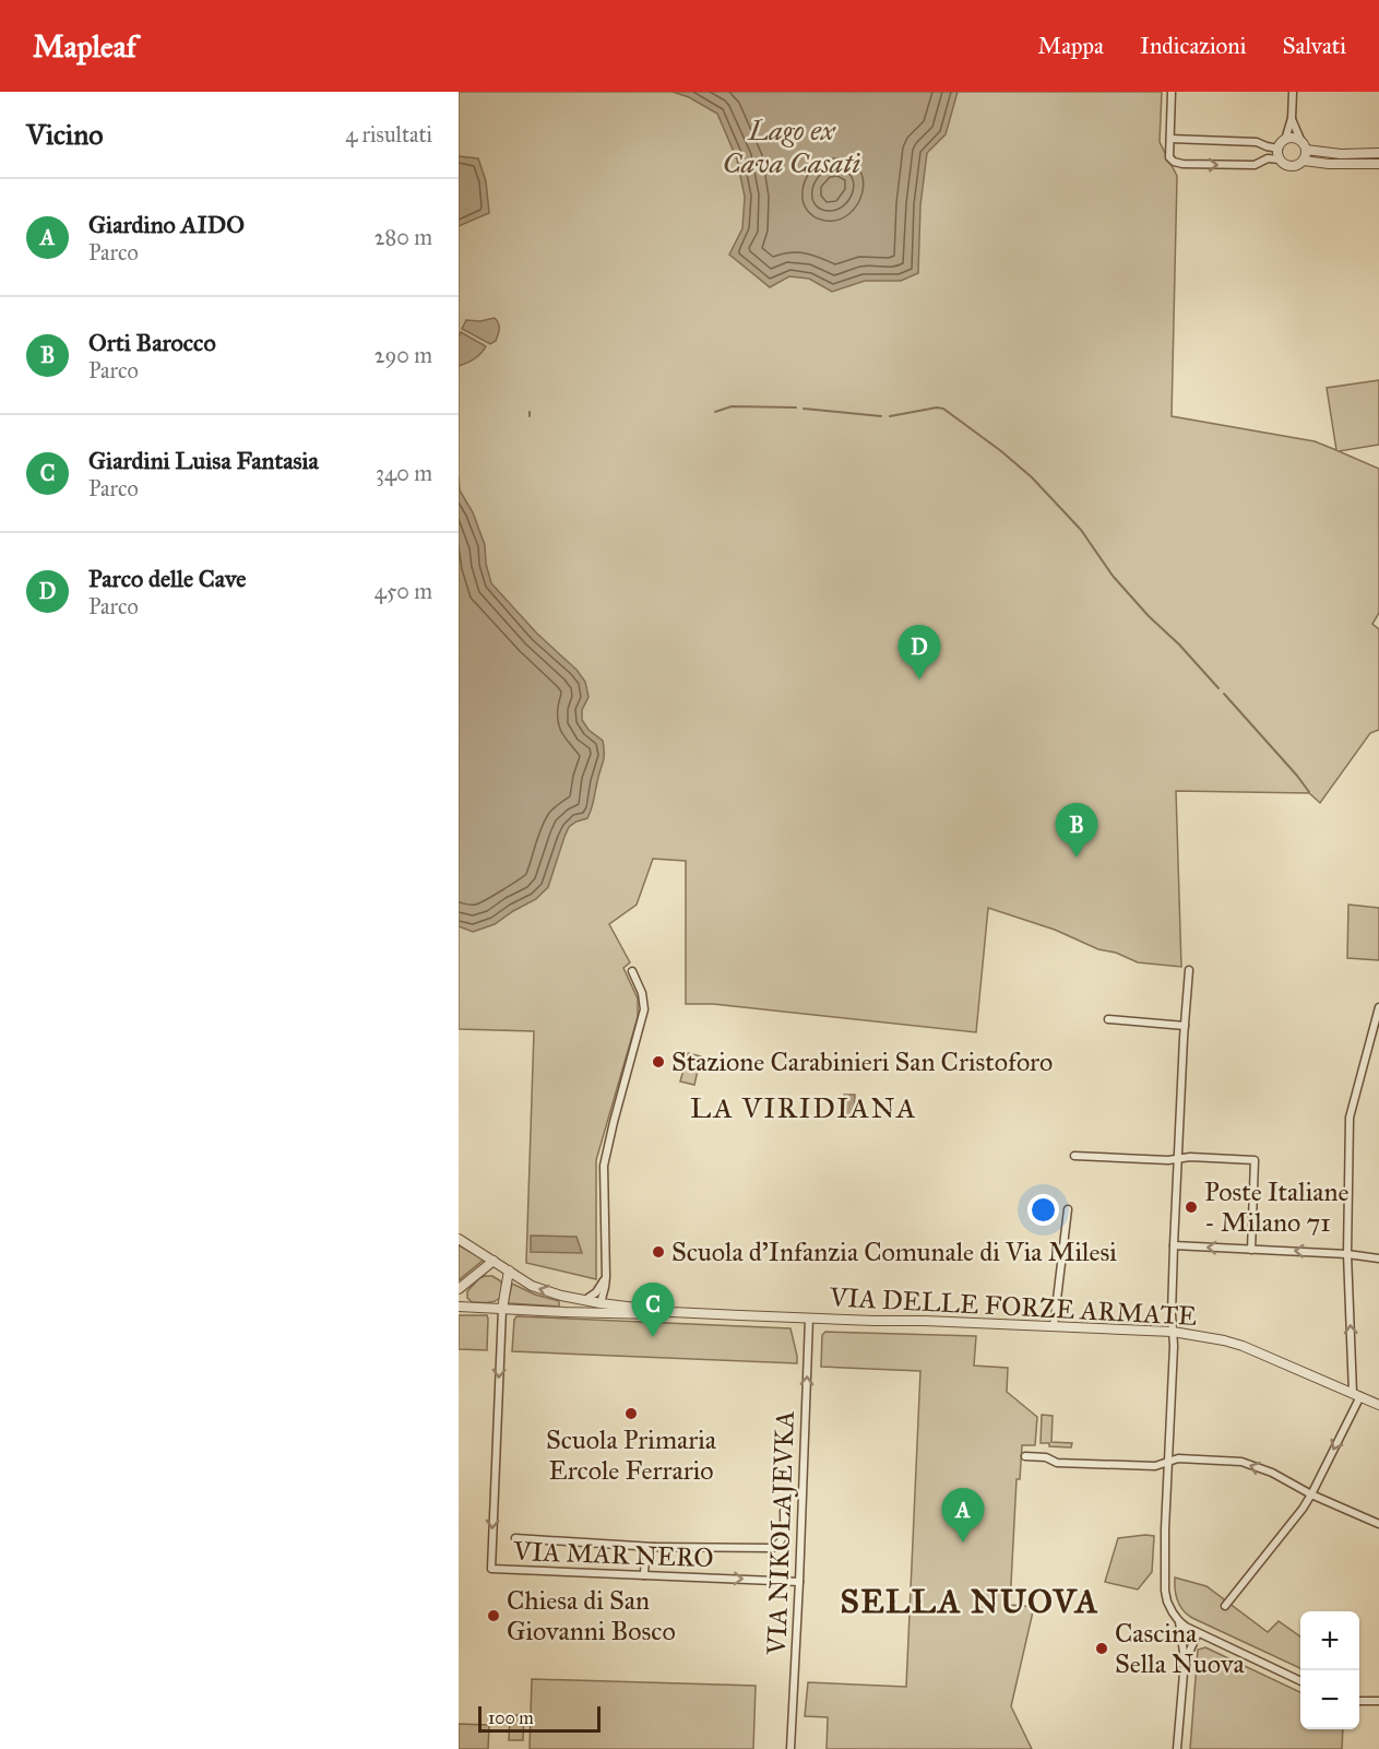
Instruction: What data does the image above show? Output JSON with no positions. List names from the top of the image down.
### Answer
{
  "streets": {
    "street": ["VIA DELLE FORZE ARMATE", "VIA NIKOLAJEVKA", "VIA MAR NERO"]
  },
  "crossings": [
    ["VIA DELLE FORZE ARMATE", "VIA NIKOLAJEVKA"],
    ["VIA DELLE FORZE ARMATE", "VIA MAR NERO"],
    ["VIA NIKOLAJEVKA", "VIA MAR NERO"]
  ],
  "one_way": ["VIA NIKOLAJEVKA"],
  "districts": ["LA VIRIDIANA", "SELLA NUOVA"],
  "water": ["Lago ex Cava Casati"],
  "places": [
    "Stazione Carabinieri San Cristoforo",
    "Poste Italiane - Milano 71",
    "Scuola d'Infanzia Comunale di Via Milesi",
    "Scuola Primaria Ercole Ferrario",
    "Chiesa di San Giovanni Bosco",
    "Cascina Sella Nuova"
  ],
  "scale_bar": "100 m",
  "page": {
    "header": "Mapleaf",
    "nav": ["Mappa", "Indicazioni", "Salvati"],
    "heading": ["Vicino", "4 risultati"],
    "list": [
      {
        "mark": "A",
        "name": "Giardino AIDO",
        "note": "Parco",
        "value": "280 m"
      },
      {
        "mark": "B",
        "name": "Orti Barocco",
        "note": "Parco",
        "value": "290 m"
      },
      {
        "mark": "C",
        "name": "Giardini Luisa Fantasia",
        "note": "Parco",
        "value": "340 m"
      },
      {
        "mark": "D",
        "name": "Parco delle Cave",
        "note": "Parco",
        "value": "450 m"
      }
    ],
    "pins": [
      "D",
      "B",
      "C",
      "A"
    ],
    "map_buttons": ["+", "−"],
    "scale": "100 m"
  }
}
